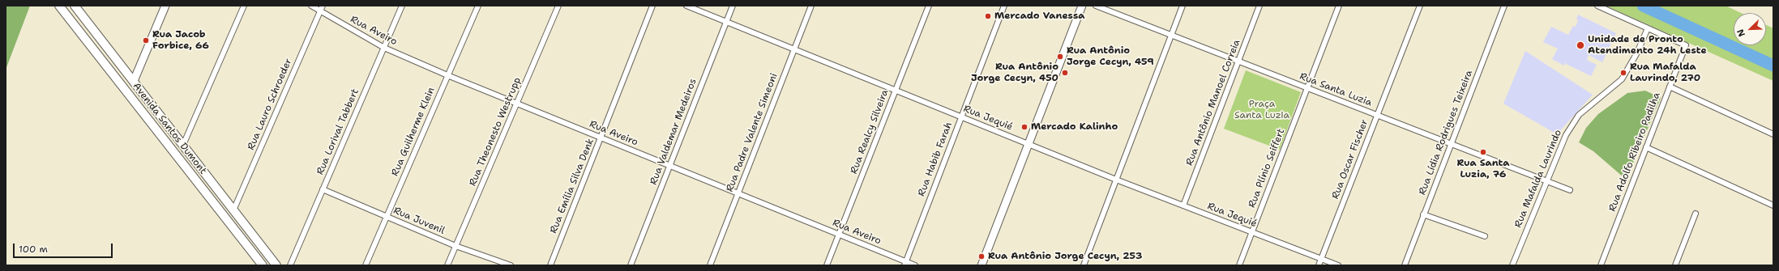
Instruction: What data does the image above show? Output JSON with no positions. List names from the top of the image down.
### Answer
{
  "streets": {
    "main road": ["Avenida Santos Dumont"],
    "street": [
      "Rua Aveiro",
      "Rua Santa Luzia",
      "Rua Antônio Manoel Correia",
      "Rua Lauro Schroeder",
      "Rua Jequié",
      "Rua Lorival Tabbert",
      "Rua Guilherme Klein",
      "Rua Theonesto Westrupp",
      "Rua Valdemar Medeiros",
      "Rua Realcy Silveira",
      "Rua Padre Valente Simeoni",
      "Rua Lídia Rodrigues Teixeira",
      "Rua Adolfo Ribeiro Padilha",
      "Rua Habib Farah",
      "Rua Oscar Fischer",
      "Rua Plínio Seiffert",
      "Rua Mafalda Laurindo",
      "Rua Emília Silva Denk",
      "Rua Juvenil"
    ]
  },
  "crossings": [
    ["Rua Aveiro", "Rua Lauro Schroeder"],
    ["Rua Aveiro", "Rua Lorival Tabbert"],
    ["Rua Aveiro", "Rua Guilherme Klein"],
    ["Rua Aveiro", "Rua Theonesto Westrupp"],
    ["Rua Aveiro", "Rua Valdemar Medeiros"],
    ["Rua Aveiro", "Rua Realcy Silveira"],
    ["Rua Aveiro", "Rua Padre Valente Simeoni"],
    ["Rua Aveiro", "Rua Habib Farah"],
    ["Rua Aveiro", "Rua Emília Silva Denk"],
    ["Rua Santa Luzia", "Rua Antônio Manoel Correia"],
    ["Rua Santa Luzia", "Rua Lídia Rodrigues Teixeira"],
    ["Rua Santa Luzia", "Rua Oscar Fischer"],
    ["Rua Santa Luzia", "Rua Plínio Seiffert"],
    ["Rua Santa Luzia", "Rua Mafalda Laurindo"],
    ["Rua Antônio Manoel Correia", "Rua Jequié"],
    ["Rua Lauro Schroeder", "Avenida Santos Dumont"],
    ["Rua Jequié", "Rua Valdemar Medeiros"],
    ["Rua Jequié", "Rua Realcy Silveira"],
    ["Rua Jequié", "Rua Padre Valente Simeoni"],
    ["Rua Jequié", "Rua Habib Farah"],
    ["Rua Jequié", "Rua Oscar Fischer"],
    ["Rua Jequié", "Rua Plínio Seiffert"],
    ["Rua Lorival Tabbert", "Rua Juvenil"],
    ["Rua Guilherme Klein", "Rua Juvenil"],
    ["Rua Theonesto Westrupp", "Rua Juvenil"],
    ["Rua Adolfo Ribeiro Padilha", "Rua Mafalda Laurindo"]
  ],
  "parks": ["Praça Santa Luzia"],
  "places": [
    "Mercado Vanessa",
    "Rua Jacob Forbice, 66",
    "Unidade de Pronto Atendimento 24h Leste",
    "Rua Antônio Jorge Cecyn, 459",
    "Rua Antônio Jorge Cecyn, 450",
    "Rua Mafalda Laurindo, 270",
    "Mercado Kalinho",
    "Rua Santa Luzia, 76",
    "Rua Antônio Jorge Cecyn, 253"
  ],
  "scale_bar": "100 m",
  "north": "bottom left"
}
